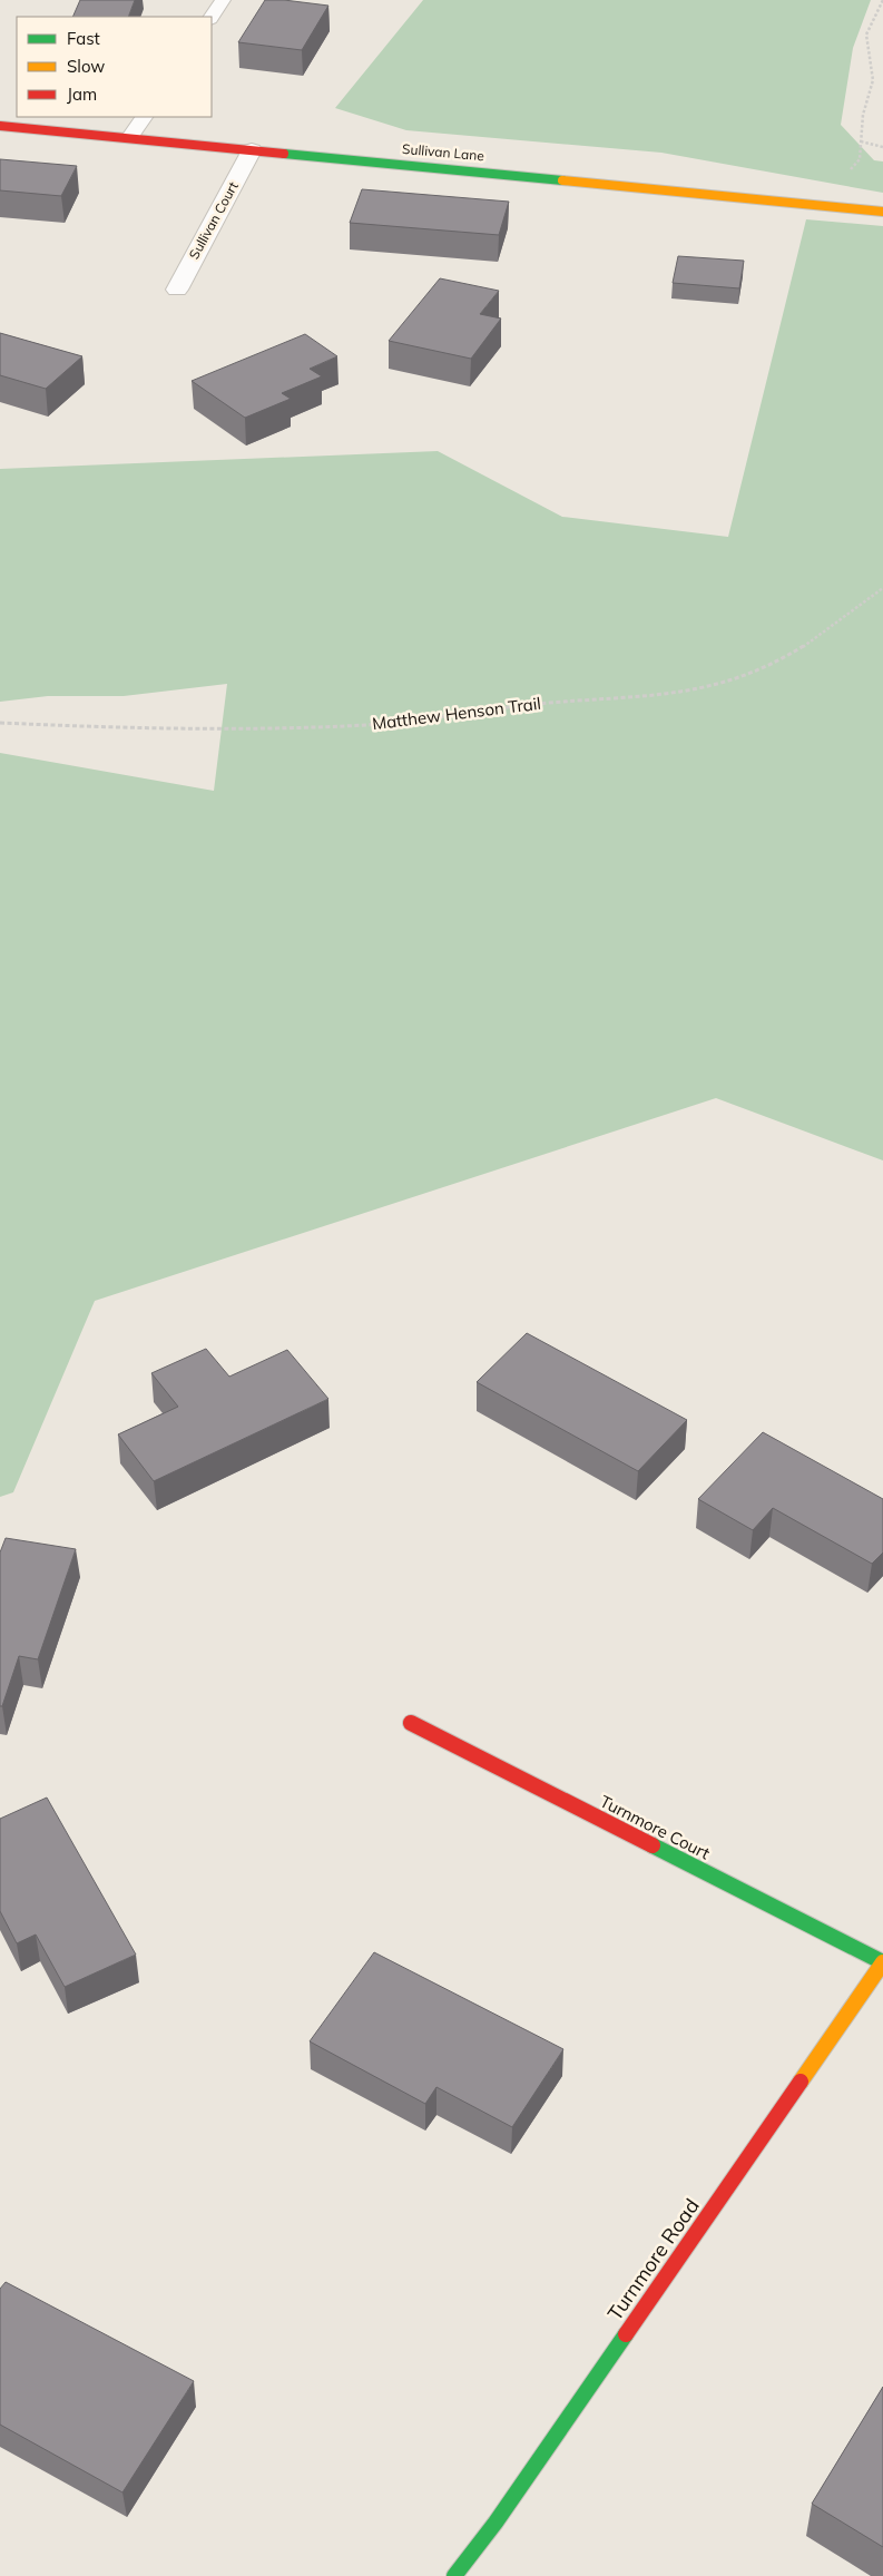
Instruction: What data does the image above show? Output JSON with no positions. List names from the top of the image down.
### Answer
{
  "streets": {
    "street": [
      "Sullivan Lane",
      "Sullivan Court",
      "Turnmore Court",
      "Turnmore Road"
    ],
    "path": ["Matthew Henson Trail"]
  },
  "crossings": [
    ["Sullivan Lane", "Sullivan Court"],
    ["Turnmore Court", "Turnmore Road"]
  ],
  "legend": ["Fast", "Slow", "Jam"]
}
